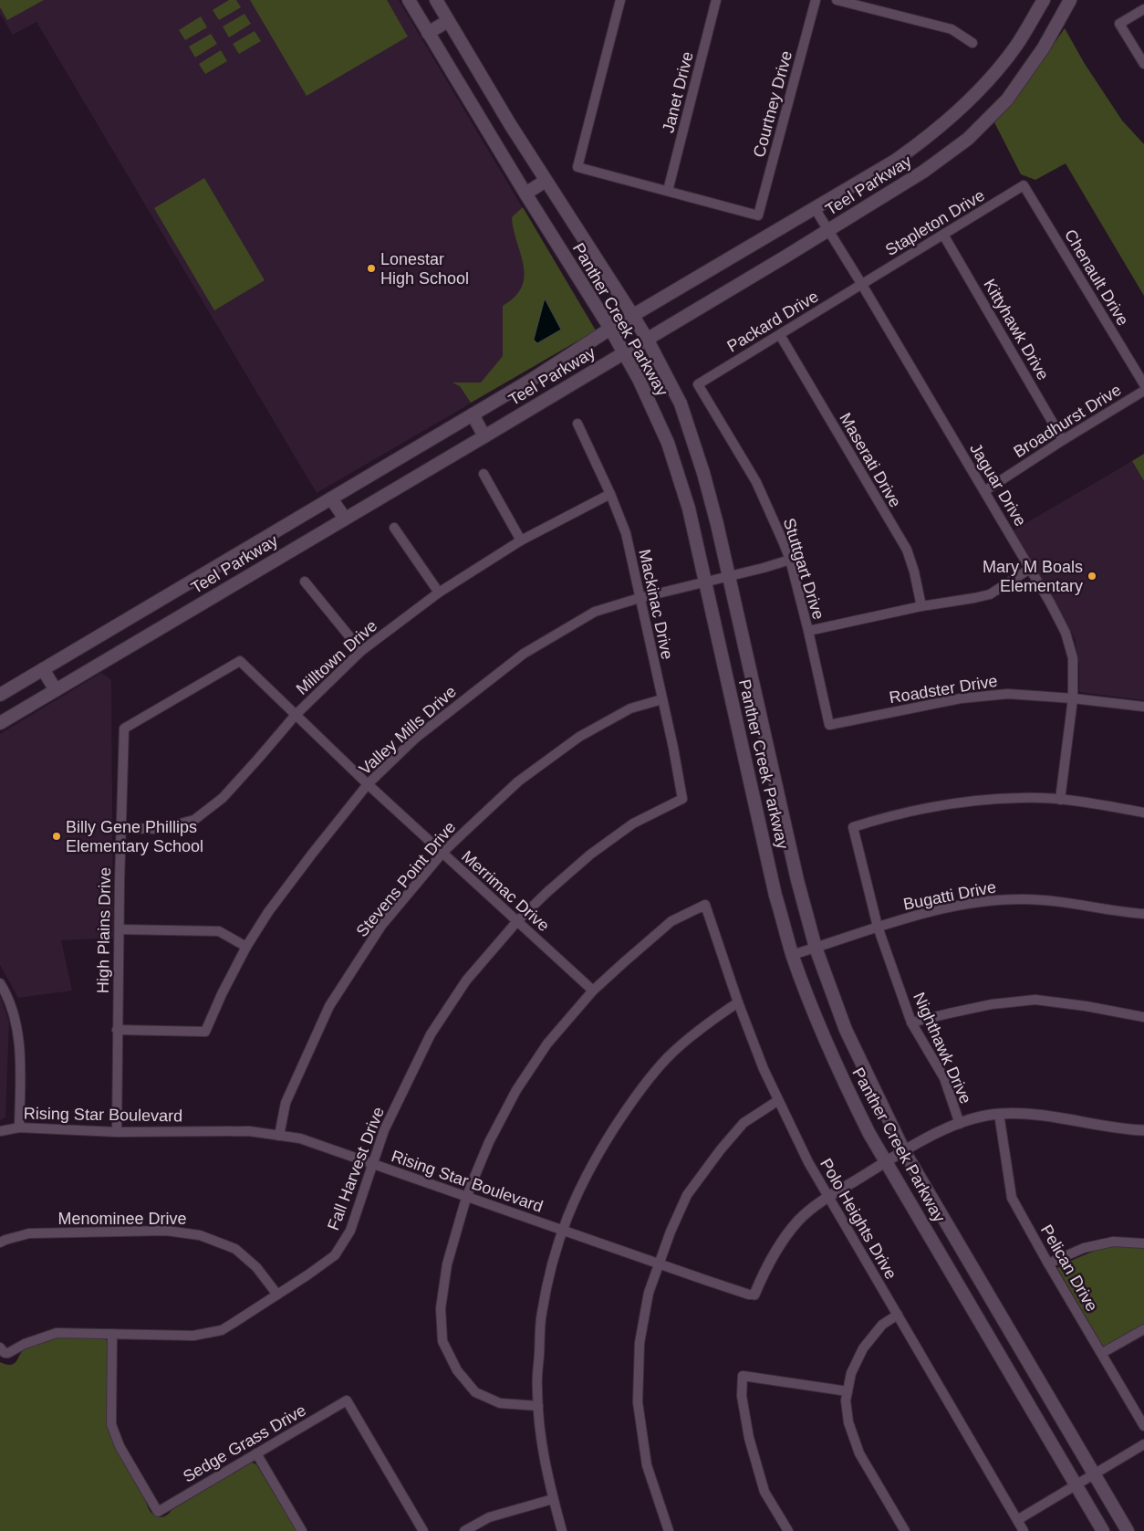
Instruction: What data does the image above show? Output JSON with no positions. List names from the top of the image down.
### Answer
{
  "streets": {
    "main road": ["Teel Parkway", "Panther Creek Parkway"],
    "street": [
      "Janet Drive",
      "Courtney Drive",
      "Stapleton Drive",
      "Chenault Drive",
      "Packard Drive",
      "Kittyhawk Drive",
      "Broadhurst Drive",
      "Maserati Drive",
      "Jaguar Drive",
      "Stuttgart Drive",
      "Mackinac Drive",
      "Milltown Drive",
      "Roadster Drive",
      "Valley Mills Drive",
      "Stevens Point Drive",
      "Merrimac Drive",
      "Bugatti Drive",
      "High Plains Drive",
      "Nighthawk Drive",
      "Rising Star Boulevard",
      "Fall Harvest Drive",
      "Menominee Drive",
      "Polo Heights Drive",
      "Pelican Drive",
      "Sedge Grass Drive"
    ]
  },
  "crossings": [
    ["Janet Drive", "Courtney Drive"],
    ["Teel Parkway", "Panther Creek Parkway"],
    ["Teel Parkway", "Jaguar Drive"],
    ["Stapleton Drive", "Chenault Drive"],
    ["Stapleton Drive", "Packard Drive"],
    ["Stapleton Drive", "Kittyhawk Drive"],
    ["Stapleton Drive", "Jaguar Drive"],
    ["Panther Creek Parkway", "Valley Mills Drive"],
    ["Panther Creek Parkway", "Bugatti Drive"],
    ["Packard Drive", "Maserati Drive"],
    ["Packard Drive", "Jaguar Drive"],
    ["Packard Drive", "Stuttgart Drive"],
    ["Kittyhawk Drive", "Broadhurst Drive"],
    ["Broadhurst Drive", "Jaguar Drive"],
    ["Jaguar Drive", "Roadster Drive"],
    ["Jaguar Drive", "Nighthawk Drive"],
    ["Stuttgart Drive", "Roadster Drive"],
    ["Stuttgart Drive", "Valley Mills Drive"],
    ["Mackinac Drive", "Milltown Drive"],
    ["Mackinac Drive", "Valley Mills Drive"],
    ["Mackinac Drive", "Stevens Point Drive"],
    ["Mackinac Drive", "Fall Harvest Drive"],
    ["Milltown Drive", "Merrimac Drive"],
    ["Milltown Drive", "High Plains Drive"],
    ["Valley Mills Drive", "Merrimac Drive"],
    ["Valley Mills Drive", "High Plains Drive"],
    ["Stevens Point Drive", "Merrimac Drive"],
    ["Stevens Point Drive", "Rising Star Boulevard"],
    ["Merrimac Drive", "High Plains Drive"],
    ["Merrimac Drive", "Fall Harvest Drive"],
    ["Merrimac Drive", "Polo Heights Drive"],
    ["Bugatti Drive", "Nighthawk Drive"],
    ["High Plains Drive", "Rising Star Boulevard"],
    ["Rising Star Boulevard", "Fall Harvest Drive"],
    ["Fall Harvest Drive", "Menominee Drive"],
    ["Fall Harvest Drive", "Sedge Grass Drive"]
  ],
  "places": ["Lonestar High School", "Mary M Boals Elementary", "Billy Gene Phillips Elementary School"]
}
